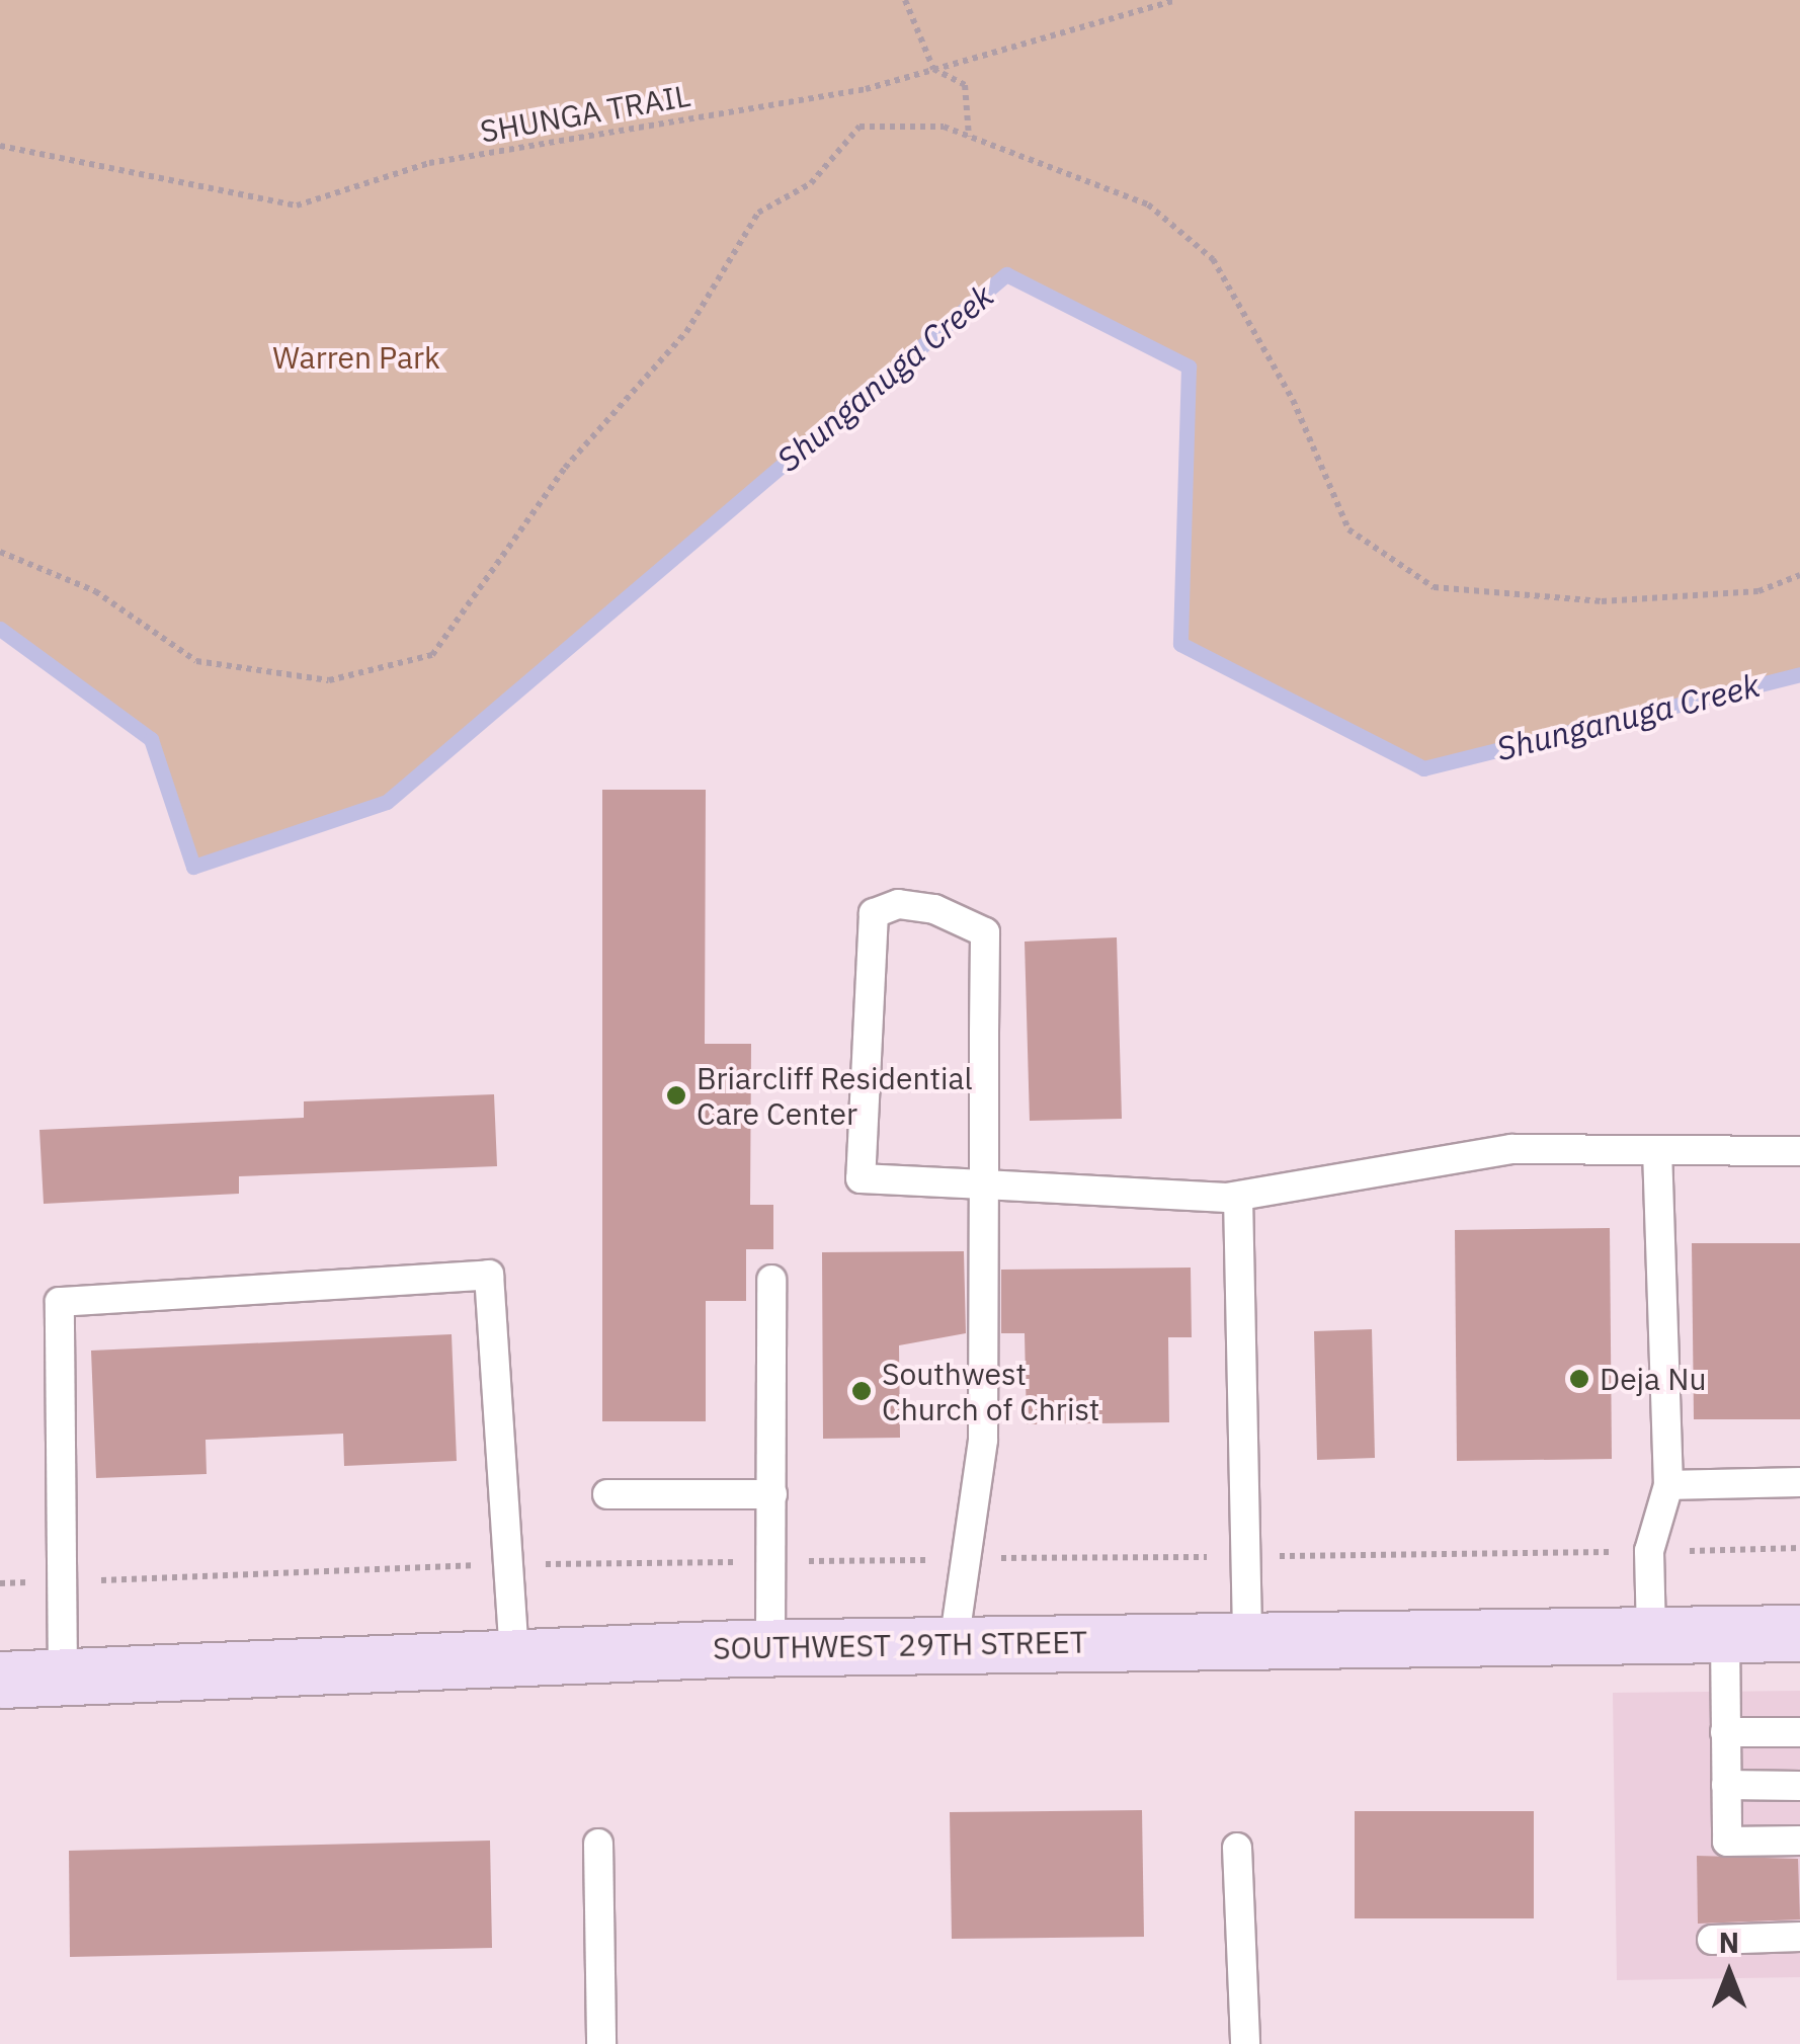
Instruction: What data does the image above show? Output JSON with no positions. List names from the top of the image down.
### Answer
{
  "streets": {
    "main road": ["SOUTHWEST 29TH STREET"],
    "path": ["SHUNGA TRAIL"]
  },
  "water": ["Shunganuga Creek"],
  "parks": ["Warren Park"],
  "places": ["Briarcliff Residential Care Center", "Deja Nu", "Southwest Church of Christ"],
  "north": "top"
}
